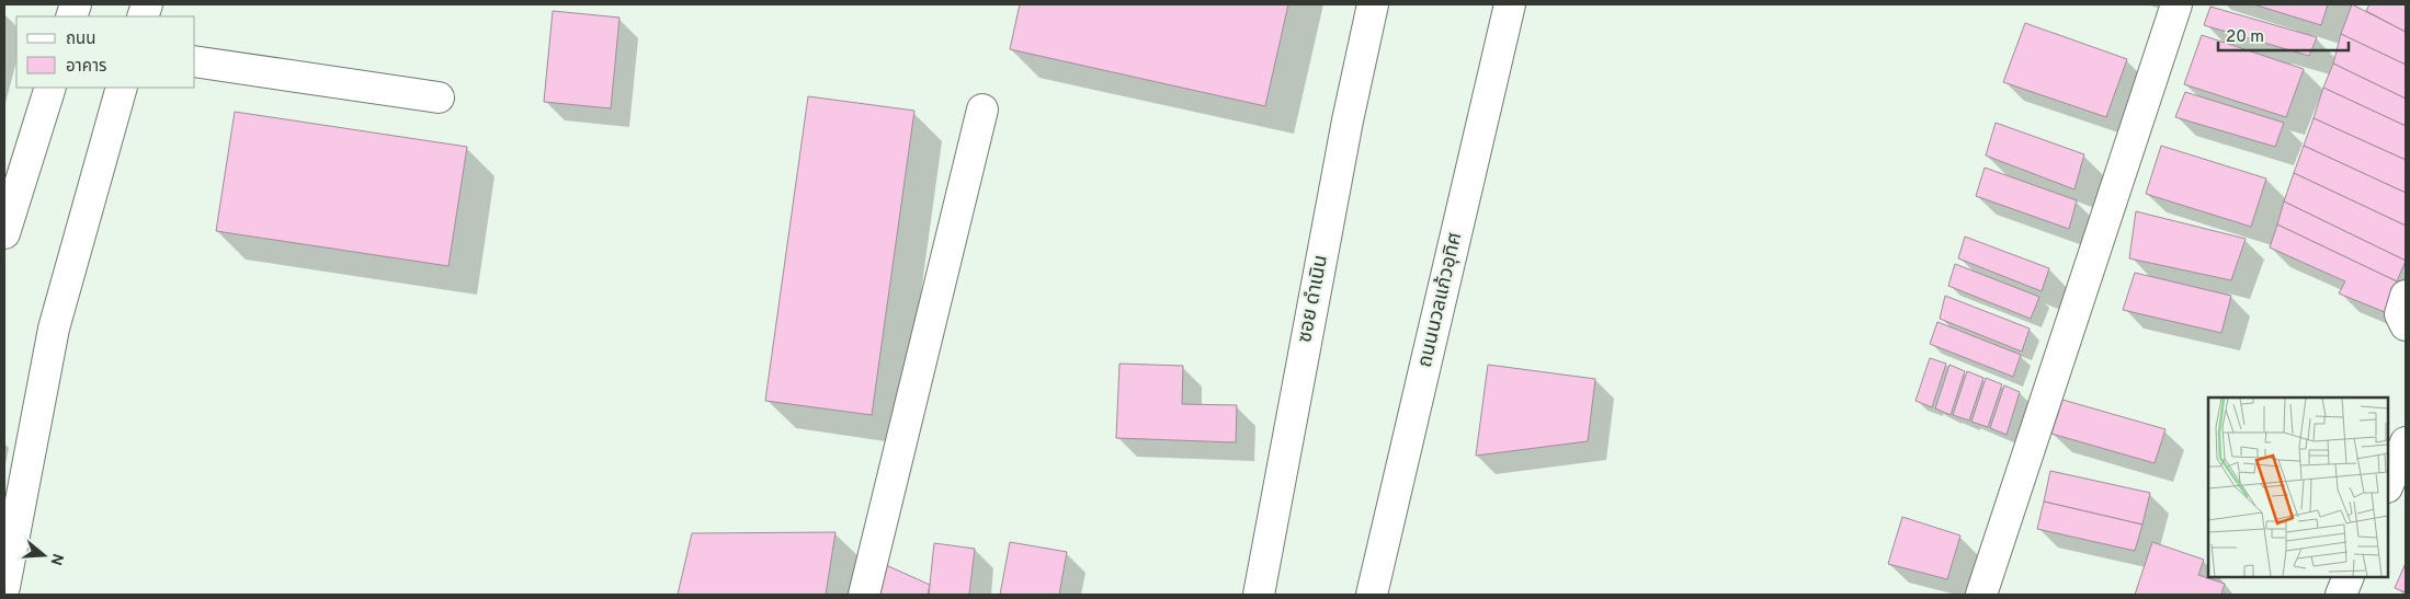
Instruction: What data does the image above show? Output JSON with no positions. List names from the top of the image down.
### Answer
{
  "streets": {
    "street": ["ซอย ดำเนิน", "ถนนนวลแก้วอุทิศ"]
  },
  "legend": ["ถนน", "อาคาร"],
  "scale_bar": "20 m",
  "north": "right"
}
